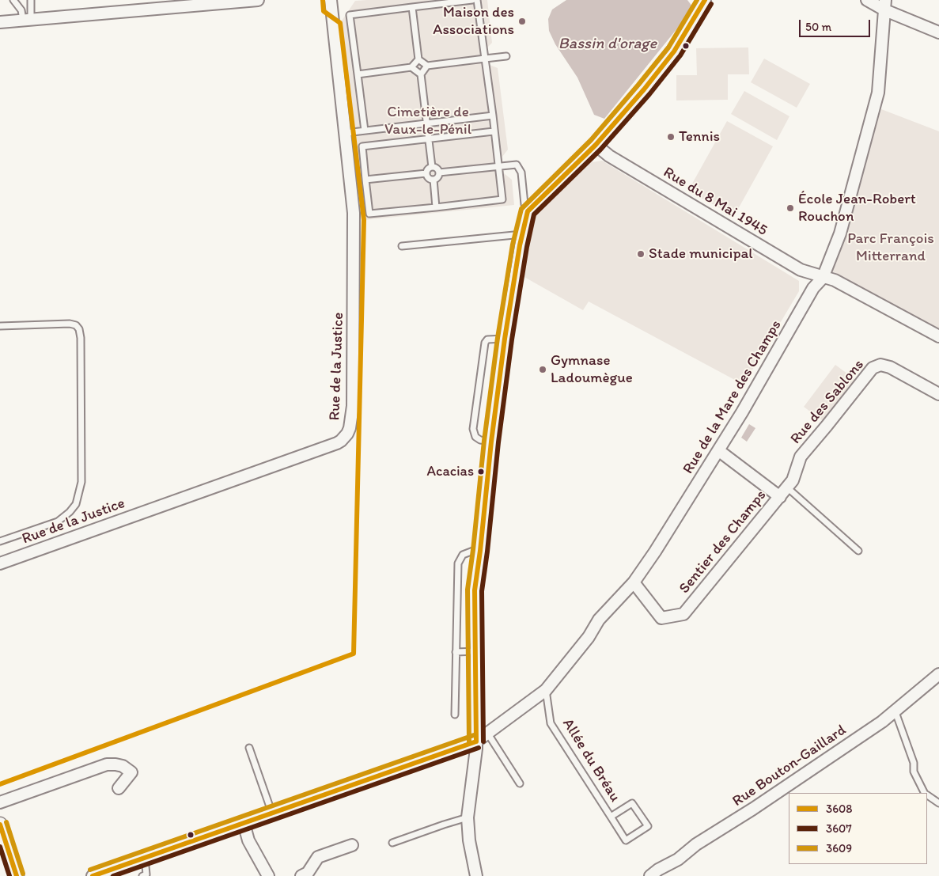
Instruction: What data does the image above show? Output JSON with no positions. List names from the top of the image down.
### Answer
{
  "streets": {
    "street": [
      "Rue du 8 Mai 1945",
      "Rue de la Justice",
      "Rue de la Mare des Champs",
      "Rue des Sablons",
      "Sentier des Champs",
      "Rue Bouton-Gaillard"
    ],
    "lane": ["Allée du Bréau"]
  },
  "crossings": [
    ["Rue du 8 Mai 1945", "Rue de la Mare des Champs"],
    ["Rue de la Mare des Champs", "Sentier des Champs"],
    ["Rue de la Mare des Champs", "Allée du Bréau"],
    ["Rue des Sablons", "Sentier des Champs"]
  ],
  "water": ["Bassin d'orage"],
  "parks": ["Cimetière de Vaux-le-Pénil", "Parc François Mitterrand"],
  "places": [
    "Maison des Associations",
    "Tennis",
    "École Jean-Robert Rouchon",
    "Stade municipal",
    "Gymnase Ladoumègue",
    "Acacias"
  ],
  "lines": ["transit line 3608", "transit line 3609", "transit line 3607"],
  "legend": ["3608", "3607", "3609"],
  "scale_bar": "50 m"
}
